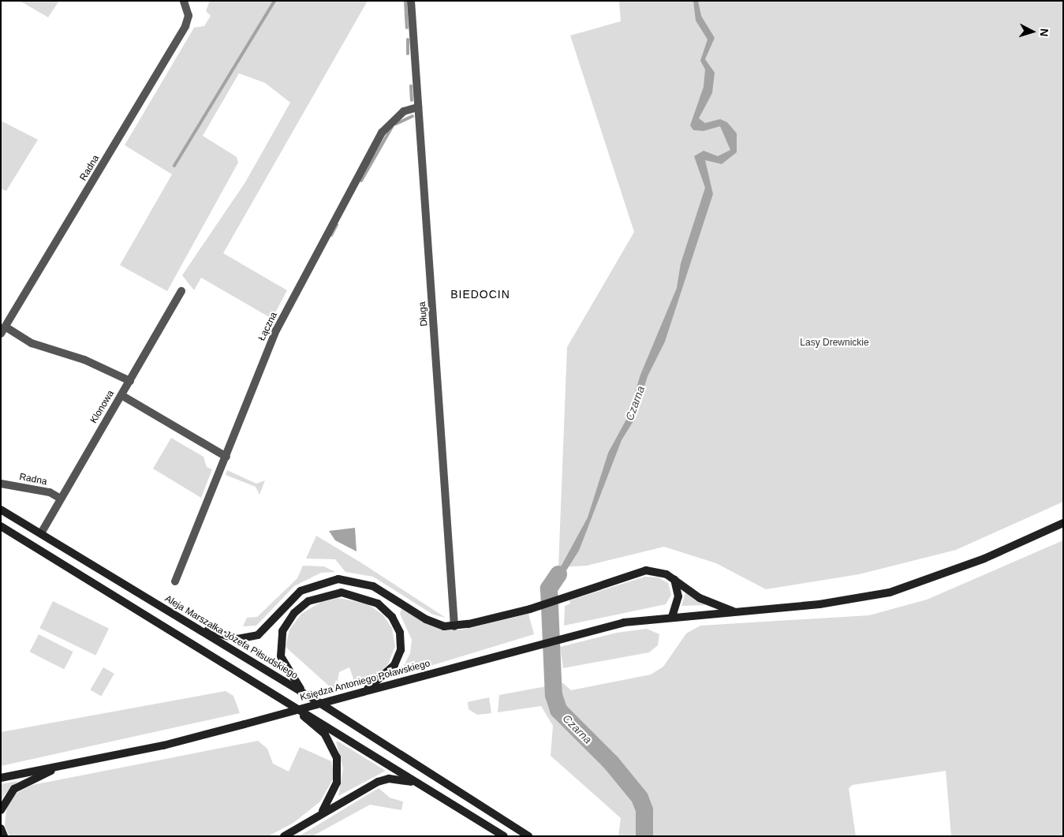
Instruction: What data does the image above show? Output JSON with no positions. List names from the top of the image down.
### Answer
{
  "streets": {
    "main road": ["Aleja Marszałka Józefa Piłsudskiego", "Księdza Antoniego Poławskiego"],
    "street": [
      "Radna",
      "Długa",
      "Łączna",
      "Klonowa"
    ]
  },
  "crossings": [
    ["Radna", "Klonowa"],
    ["Długa", "Łączna"],
    ["Klonowa", "Aleja Marszałka Józefa Piłsudskiego"]
  ],
  "districts": ["BIEDOCIN"],
  "water": ["Czarna"],
  "parks": ["Lasy Drewnickie"],
  "north": "right"
}
